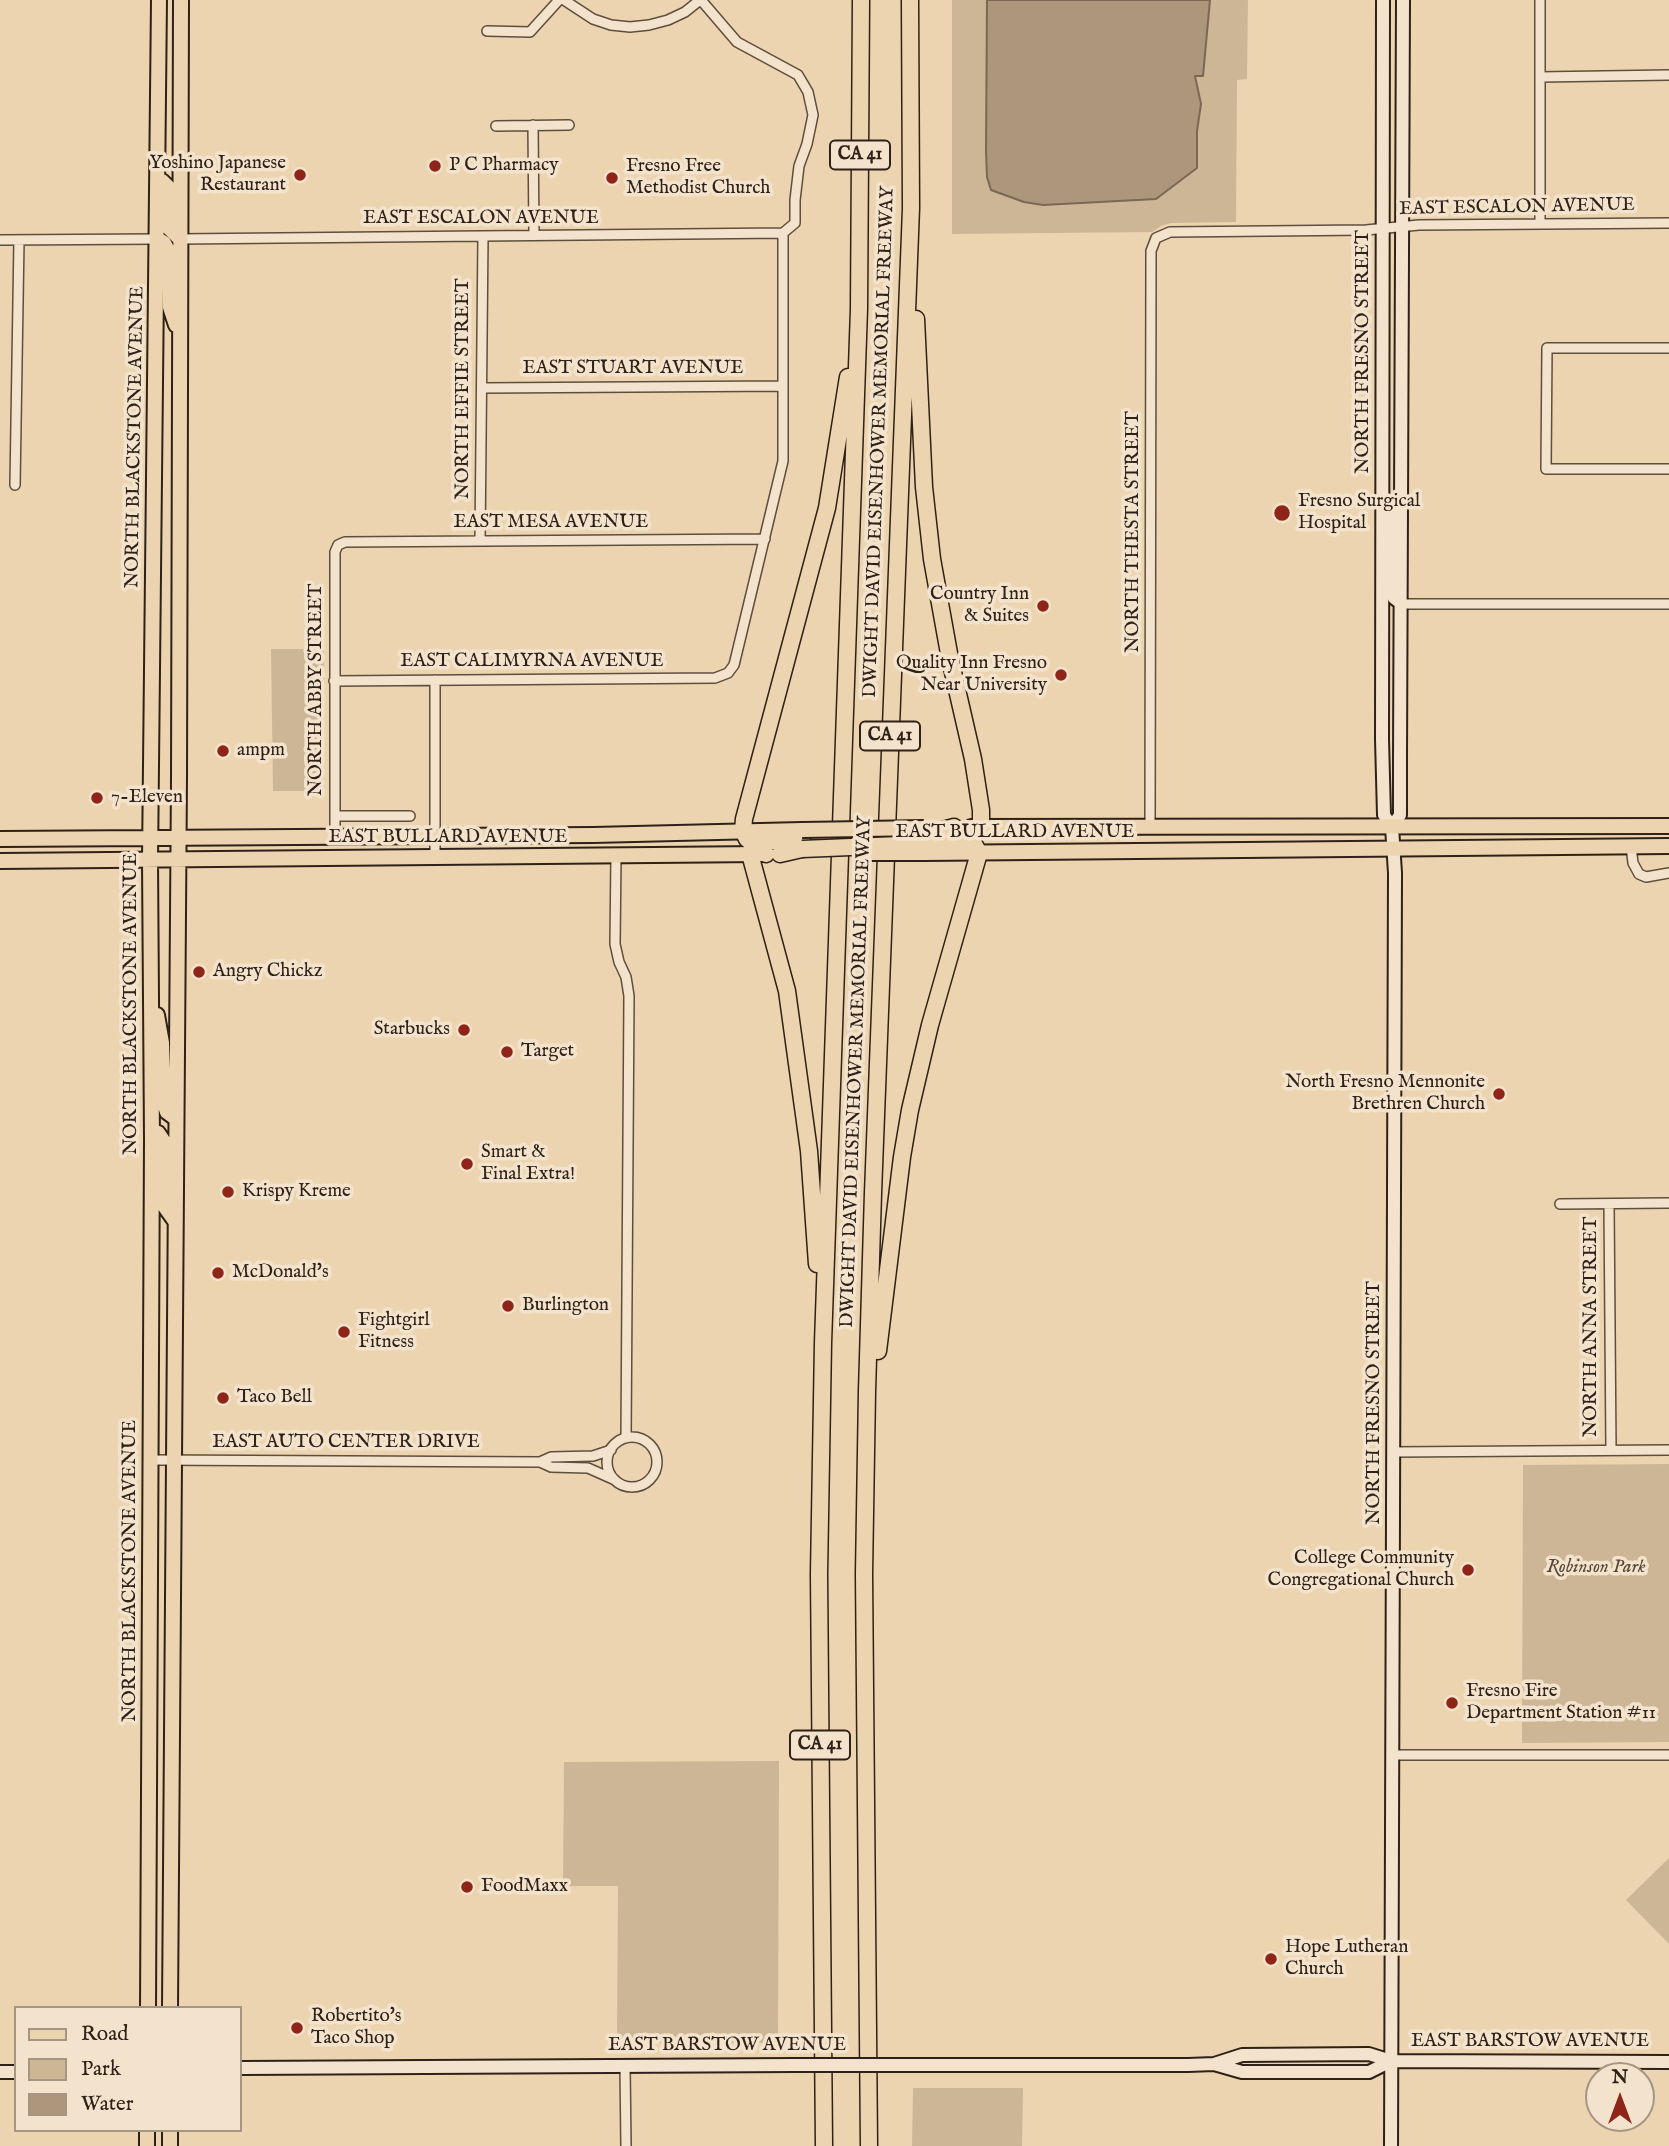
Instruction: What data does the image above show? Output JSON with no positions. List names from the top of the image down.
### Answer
{
  "streets": {
    "highway": ["CA 41", "DWIGHT DAVID EISENHOWER MEMORIAL FREEWAY"],
    "main road": [
      "NORTH FRESNO STREET",
      "NORTH BLACKSTONE AVENUE",
      "EAST BULLARD AVENUE",
      "EAST BARSTOW AVENUE"
    ],
    "street": [
      "EAST ESCALON AVENUE",
      "EAST STUART AVENUE",
      "NORTH EFFIE STREET",
      "EAST MESA AVENUE",
      "NORTH THESTA STREET",
      "EAST CALIMYRNA AVENUE",
      "NORTH ABBY STREET",
      "NORTH ANNA STREET",
      "EAST AUTO CENTER DRIVE"
    ]
  },
  "crossings": [
    ["EAST ESCALON AVENUE", "NORTH FRESNO STREET"],
    ["EAST ESCALON AVENUE", "NORTH EFFIE STREET"],
    ["EAST ESCALON AVENUE", "NORTH THESTA STREET"],
    ["NORTH FRESNO STREET", "EAST BULLARD AVENUE"],
    ["NORTH FRESNO STREET", "EAST BARSTOW AVENUE"],
    ["EAST STUART AVENUE", "NORTH EFFIE STREET"],
    ["NORTH EFFIE STREET", "EAST MESA AVENUE"],
    ["NORTH BLACKSTONE AVENUE", "EAST BULLARD AVENUE"],
    ["NORTH BLACKSTONE AVENUE", "EAST AUTO CENTER DRIVE"],
    ["EAST MESA AVENUE", "EAST CALIMYRNA AVENUE"],
    ["EAST MESA AVENUE", "NORTH ABBY STREET"],
    ["NORTH THESTA STREET", "EAST BULLARD AVENUE"],
    ["EAST CALIMYRNA AVENUE", "NORTH ABBY STREET"],
    ["NORTH ABBY STREET", "EAST BULLARD AVENUE"]
  ],
  "parks": ["Robinson Park"],
  "places": [
    "P C Pharmacy",
    "Yoshino Japanese Restaurant",
    "Fresno Free Methodist Church",
    "Fresno Surgical Hospital",
    "Country Inn & Suites",
    "Quality Inn Fresno Near University",
    "ampm",
    "7-Eleven",
    "Angry Chickz",
    "Starbucks",
    "Target",
    "North Fresno Mennonite Brethren Church",
    "Smart & Final Extra!",
    "Krispy Kreme",
    "McDonald's",
    "Burlington",
    "Fightgirl Fitness",
    "Taco Bell",
    "College Community Congregational Church",
    "Fresno Fire Department Station #11",
    "FoodMaxx",
    "Hope Lutheran Church",
    "Robertito's Taco Shop"
  ],
  "legend": ["Road", "Park", "Water"],
  "north": "top"
}
